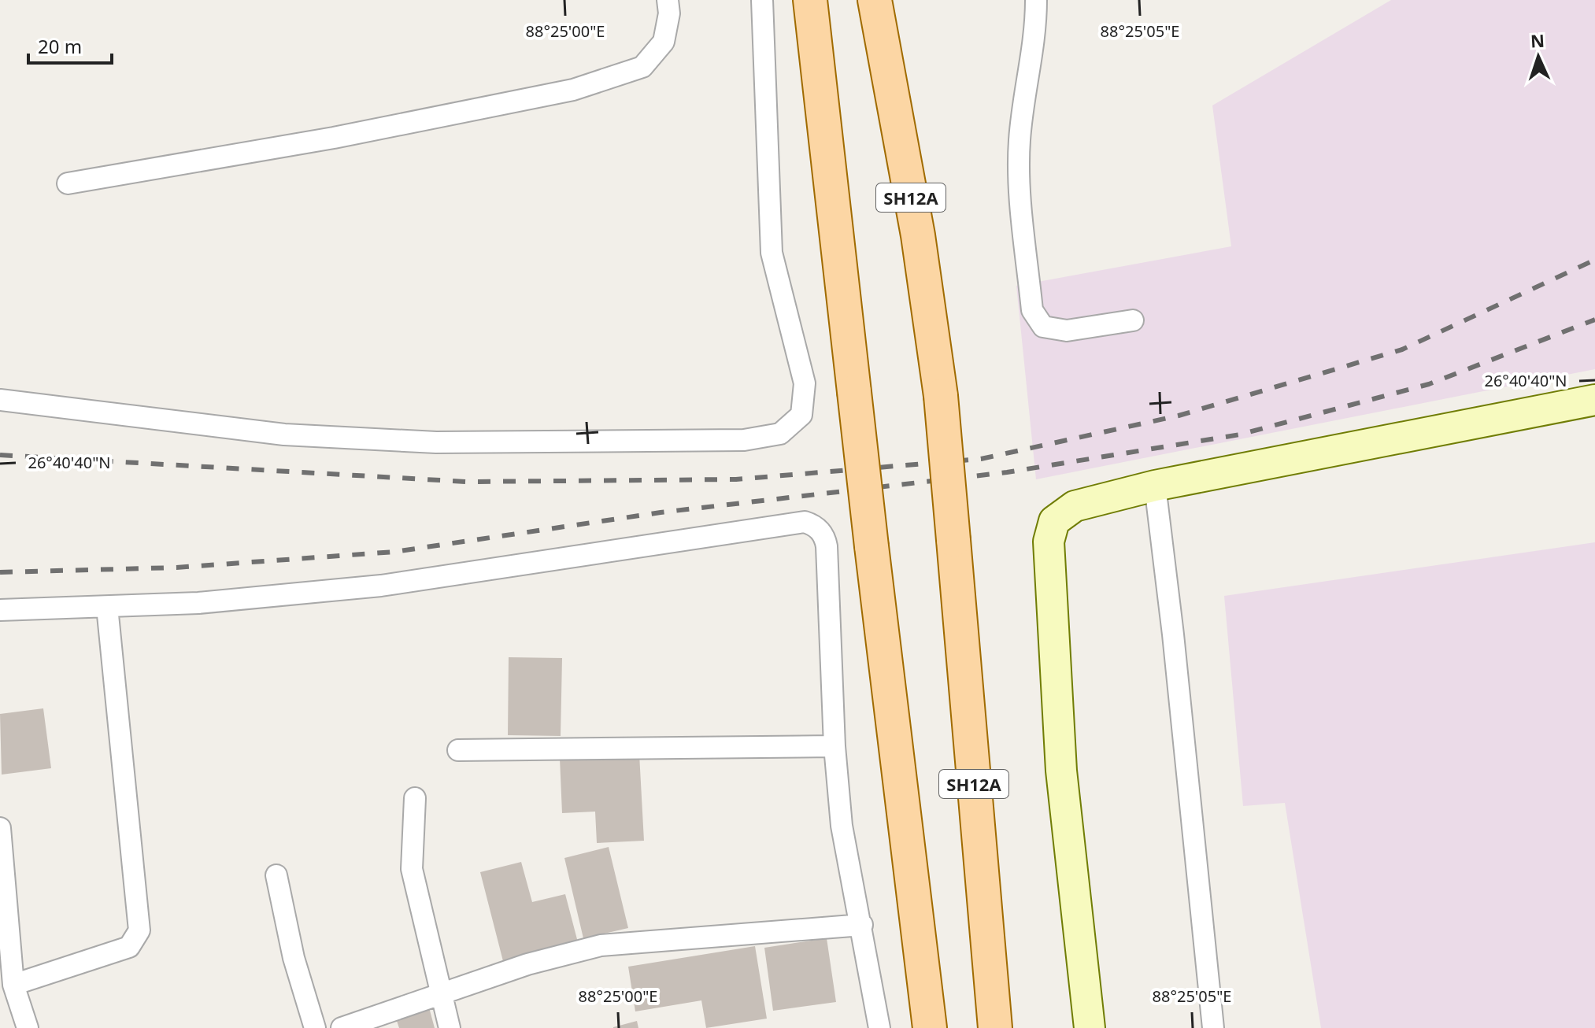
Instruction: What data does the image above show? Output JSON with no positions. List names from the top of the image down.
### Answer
{
  "streets": {
    "main road": ["SH12A"]
  },
  "scale_bar": "20 m",
  "north": "top",
  "coordinates": ["88°25'00\"E", "88°25'05\"E", "26°40'40\"N"]
}
